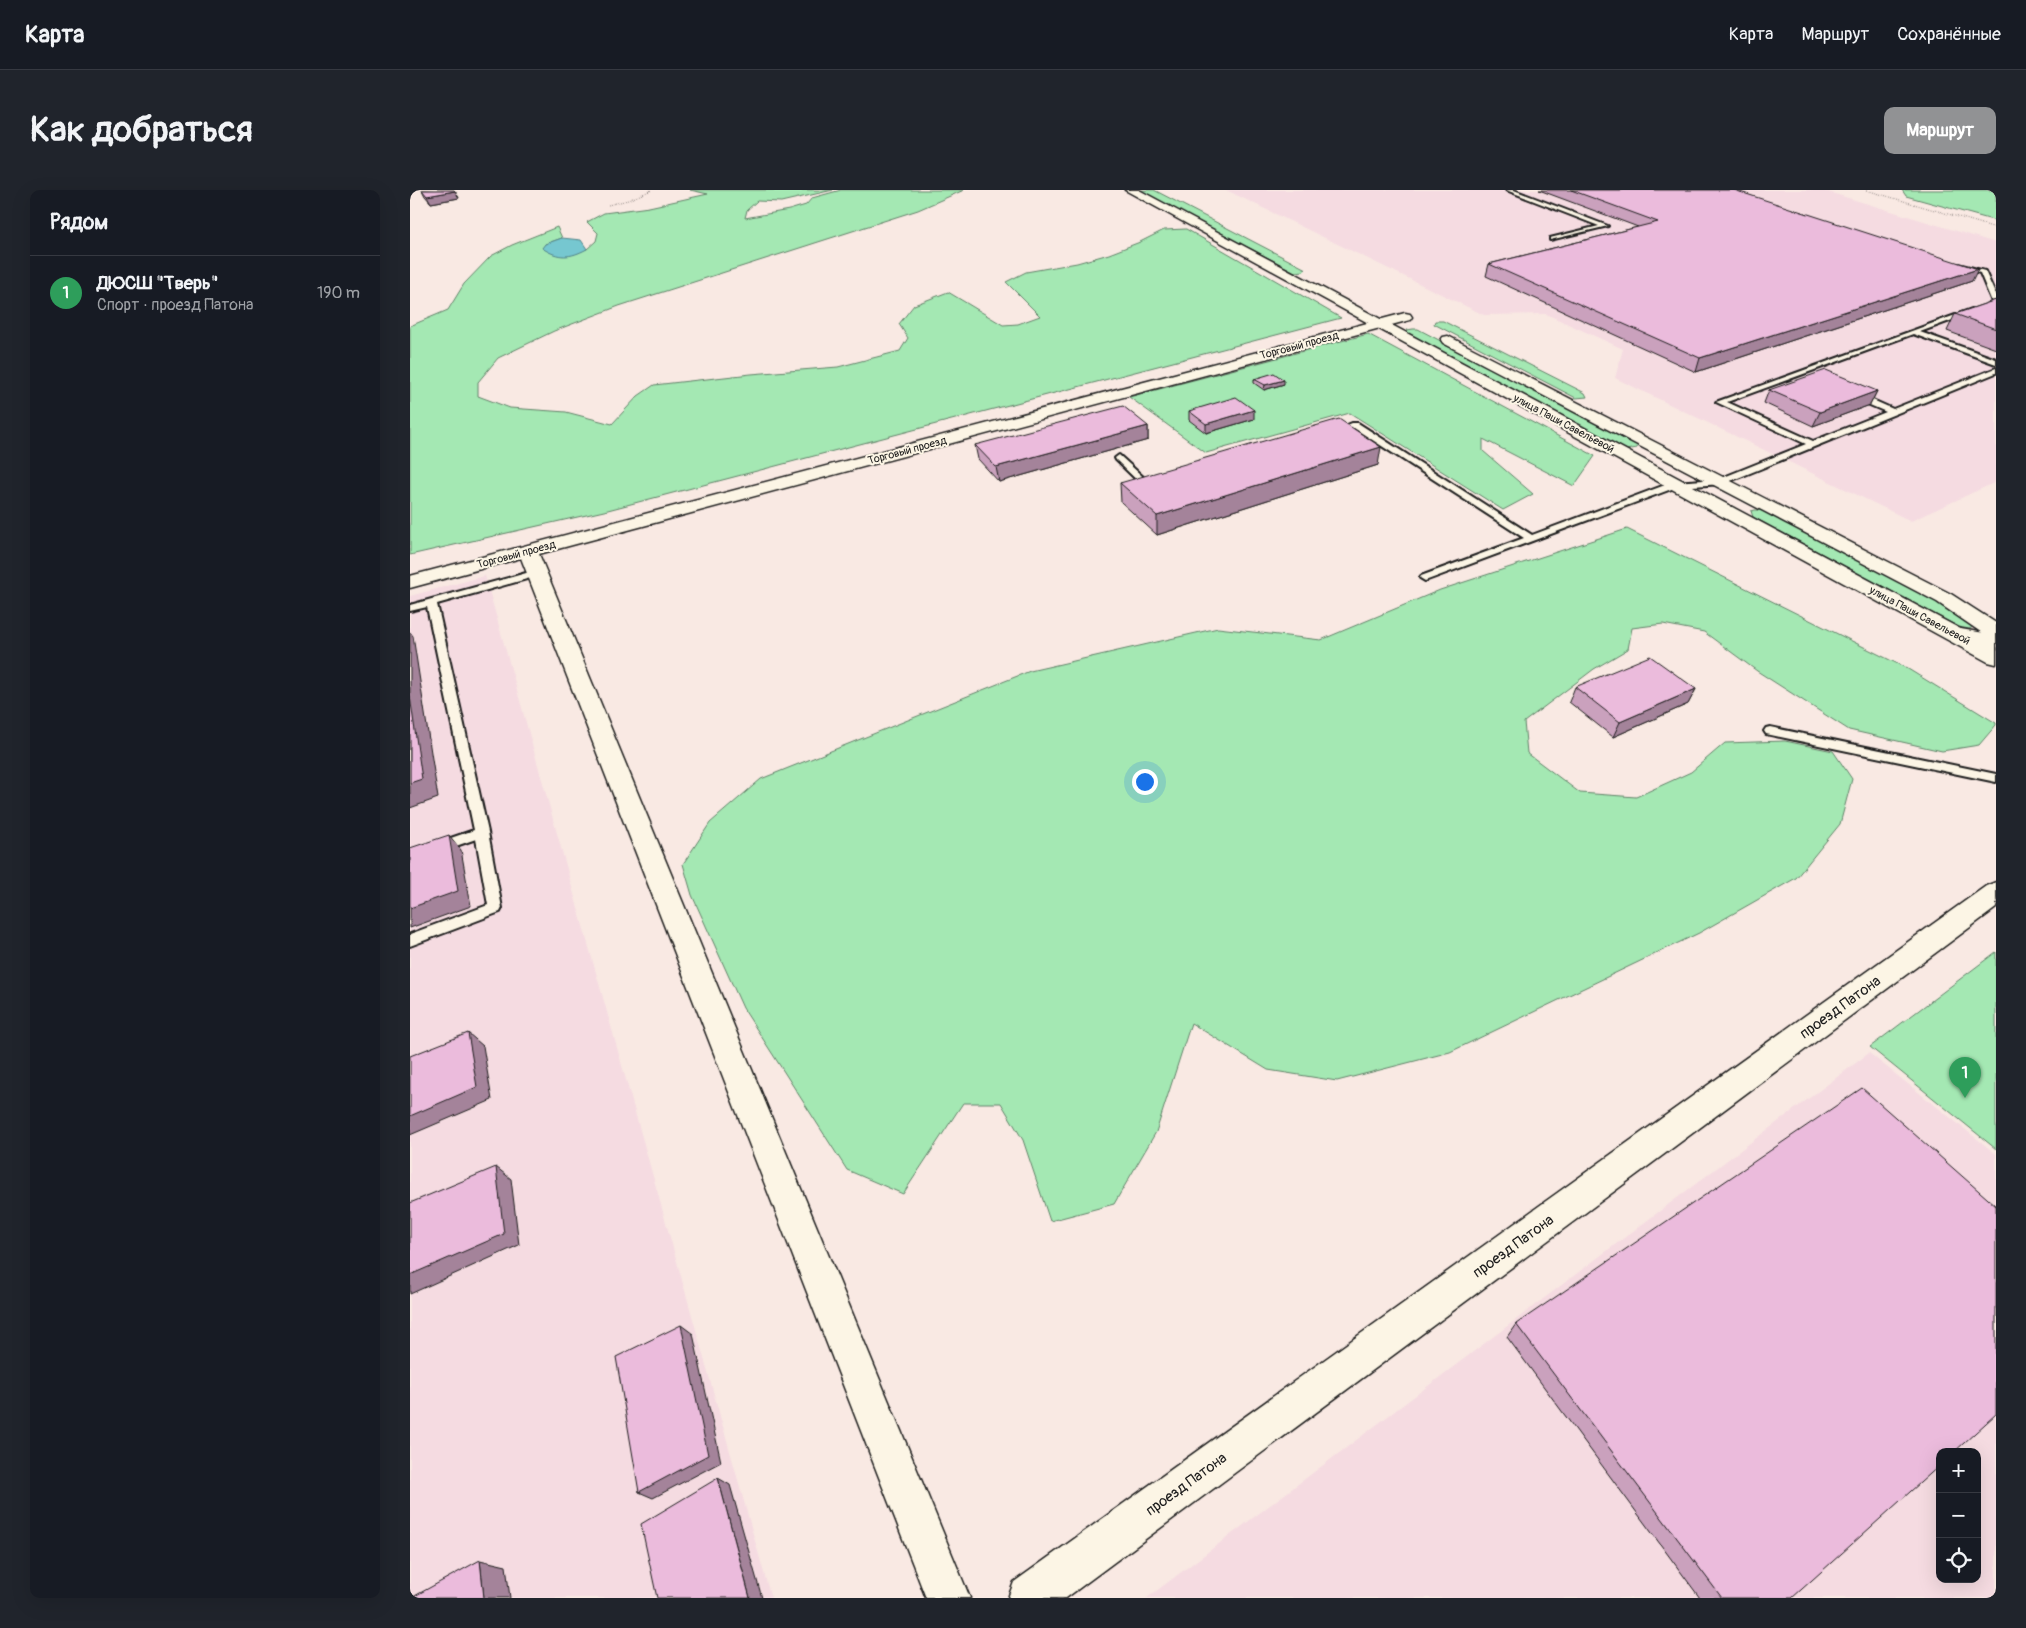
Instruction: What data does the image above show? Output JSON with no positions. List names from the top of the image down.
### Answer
{
  "streets": {
    "street": ["Торговый проезд", "улица Паши Савельевой", "проезд Патона"]
  },
  "crossings": [
    ["Торговый проезд", "улица Паши Савельевой"]
  ],
  "page": {
    "header": "Карта",
    "nav": ["Карта", "Маршрут", "Сохранённые"],
    "buttons": "Маршрут",
    "title": "Как добраться",
    "heading": "Рядом",
    "list": [
      {
        "mark": "1",
        "name": "ДЮСШ \"Тверь\"",
        "note": "Спорт · проезд Патона",
        "value": "190 m"
      }
    ],
    "pins": "1",
    "map_buttons": ["+", "−"]
  }
}
